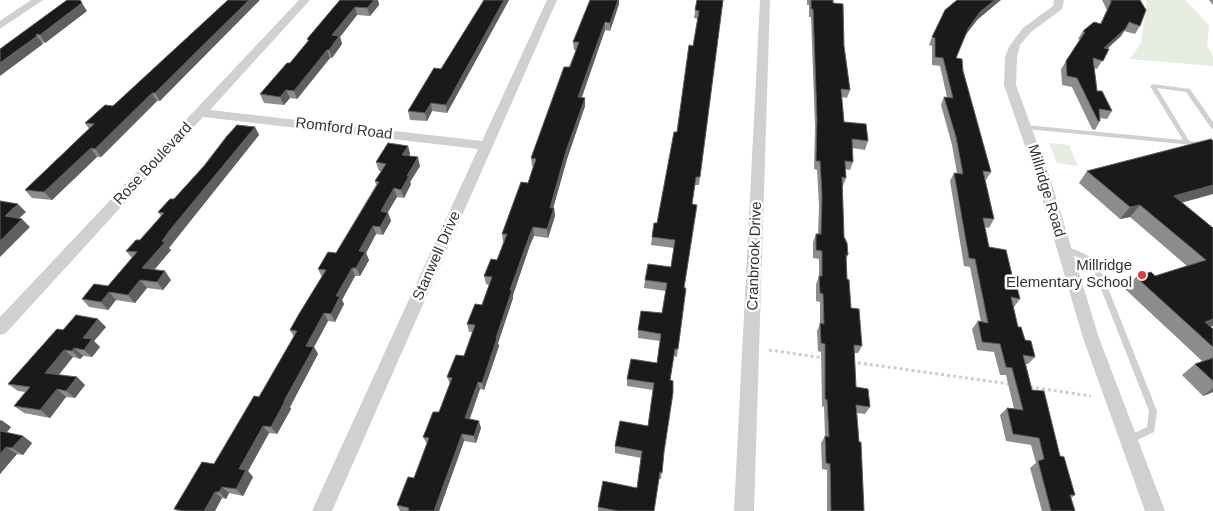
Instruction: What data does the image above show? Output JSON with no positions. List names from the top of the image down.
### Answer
{
  "streets": {
    "street": [
      "Romford Road",
      "Rose Boulevard",
      "Millridge Road",
      "Stanwell Drive",
      "Cranbrook Drive"
    ]
  },
  "crossings": [
    ["Romford Road", "Rose Boulevard"],
    ["Romford Road", "Stanwell Drive"]
  ],
  "places": ["Millridge Elementary School"]
}
